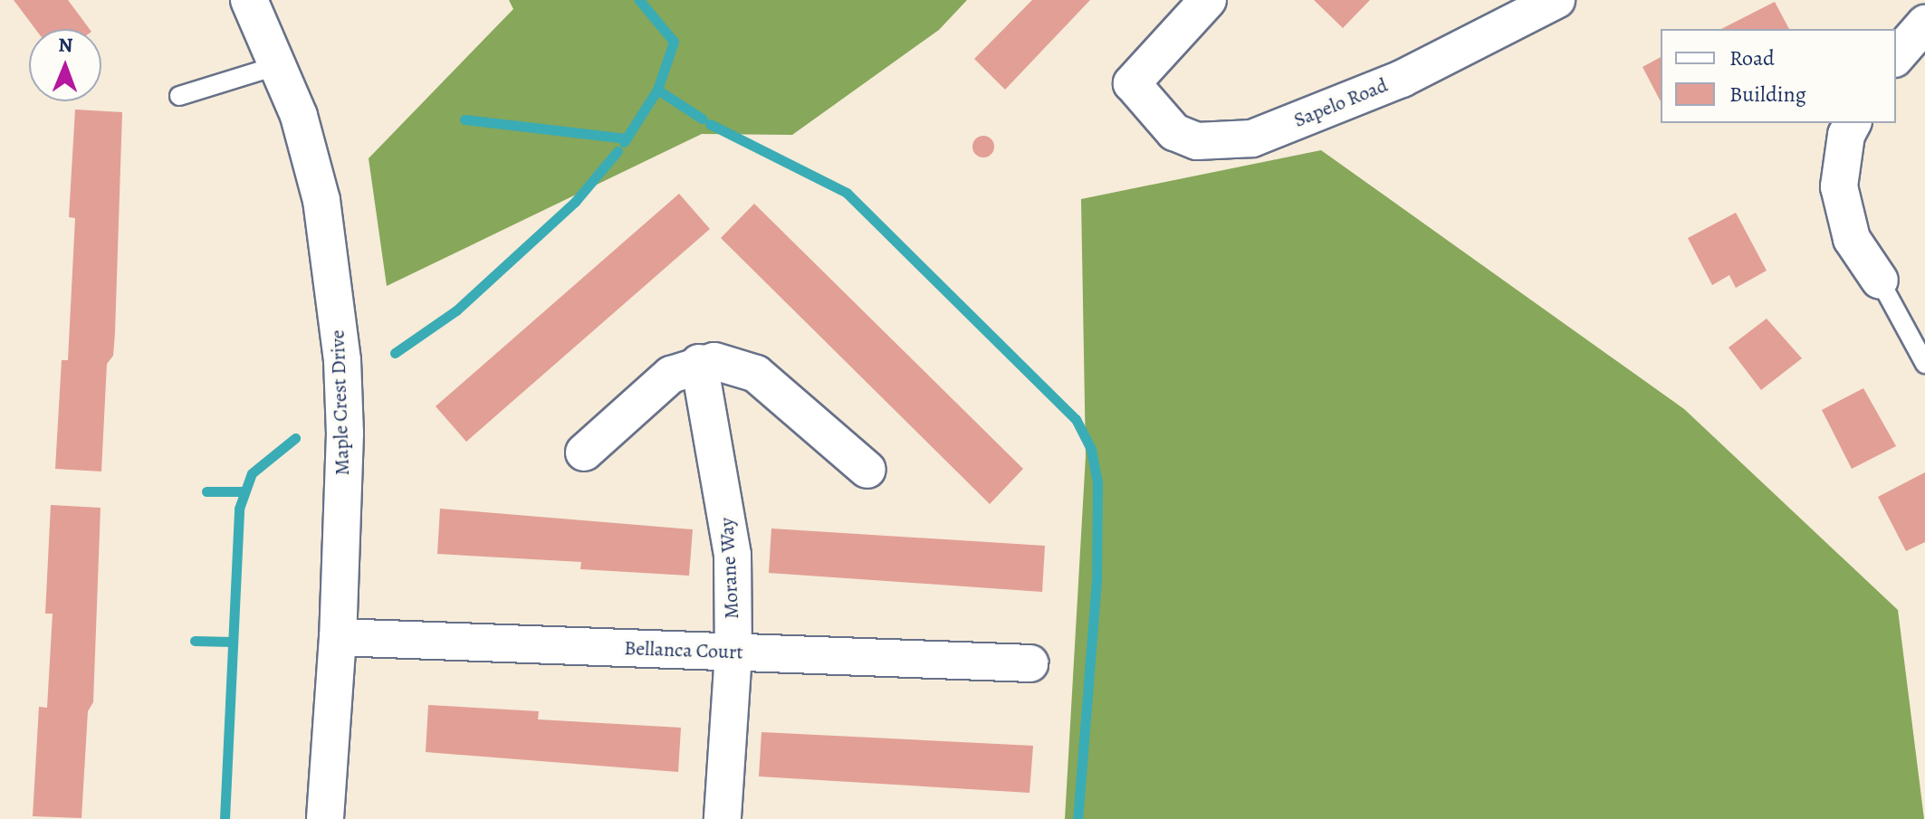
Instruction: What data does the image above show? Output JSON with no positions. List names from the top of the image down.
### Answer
{
  "streets": {
    "street": [
      "Sapelo Road",
      "Maple Crest Drive",
      "Morane Way",
      "Bellanca Court"
    ]
  },
  "crossings": [
    ["Maple Crest Drive", "Bellanca Court"],
    ["Morane Way", "Bellanca Court"]
  ],
  "legend": ["Road", "Building"],
  "north": "top"
}
